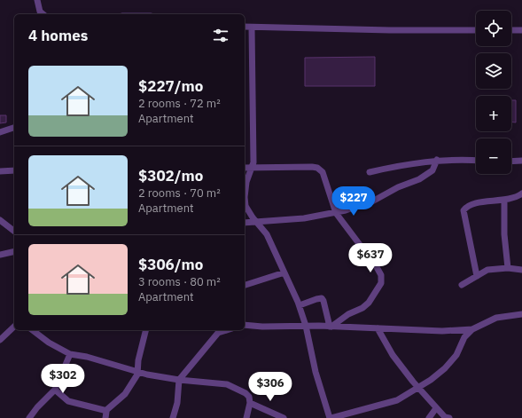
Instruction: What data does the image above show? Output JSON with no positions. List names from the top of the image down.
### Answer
{
  "page": {
    "map_buttons": ["+", "−"],
    "heading": "4 homes",
    "list": [
      {
        "name": "$227/mo",
        "note": "2 rooms · 72 m² · Apartment"
      },
      {
        "name": "$302/mo",
        "note": "2 rooms · 70 m² · Apartment"
      },
      {
        "name": "$306/mo",
        "note": "3 rooms · 80 m² · Apartment"
      }
    ],
    "price": [
      "$227",
      "$637",
      "$302",
      "$306"
    ]
  }
}
